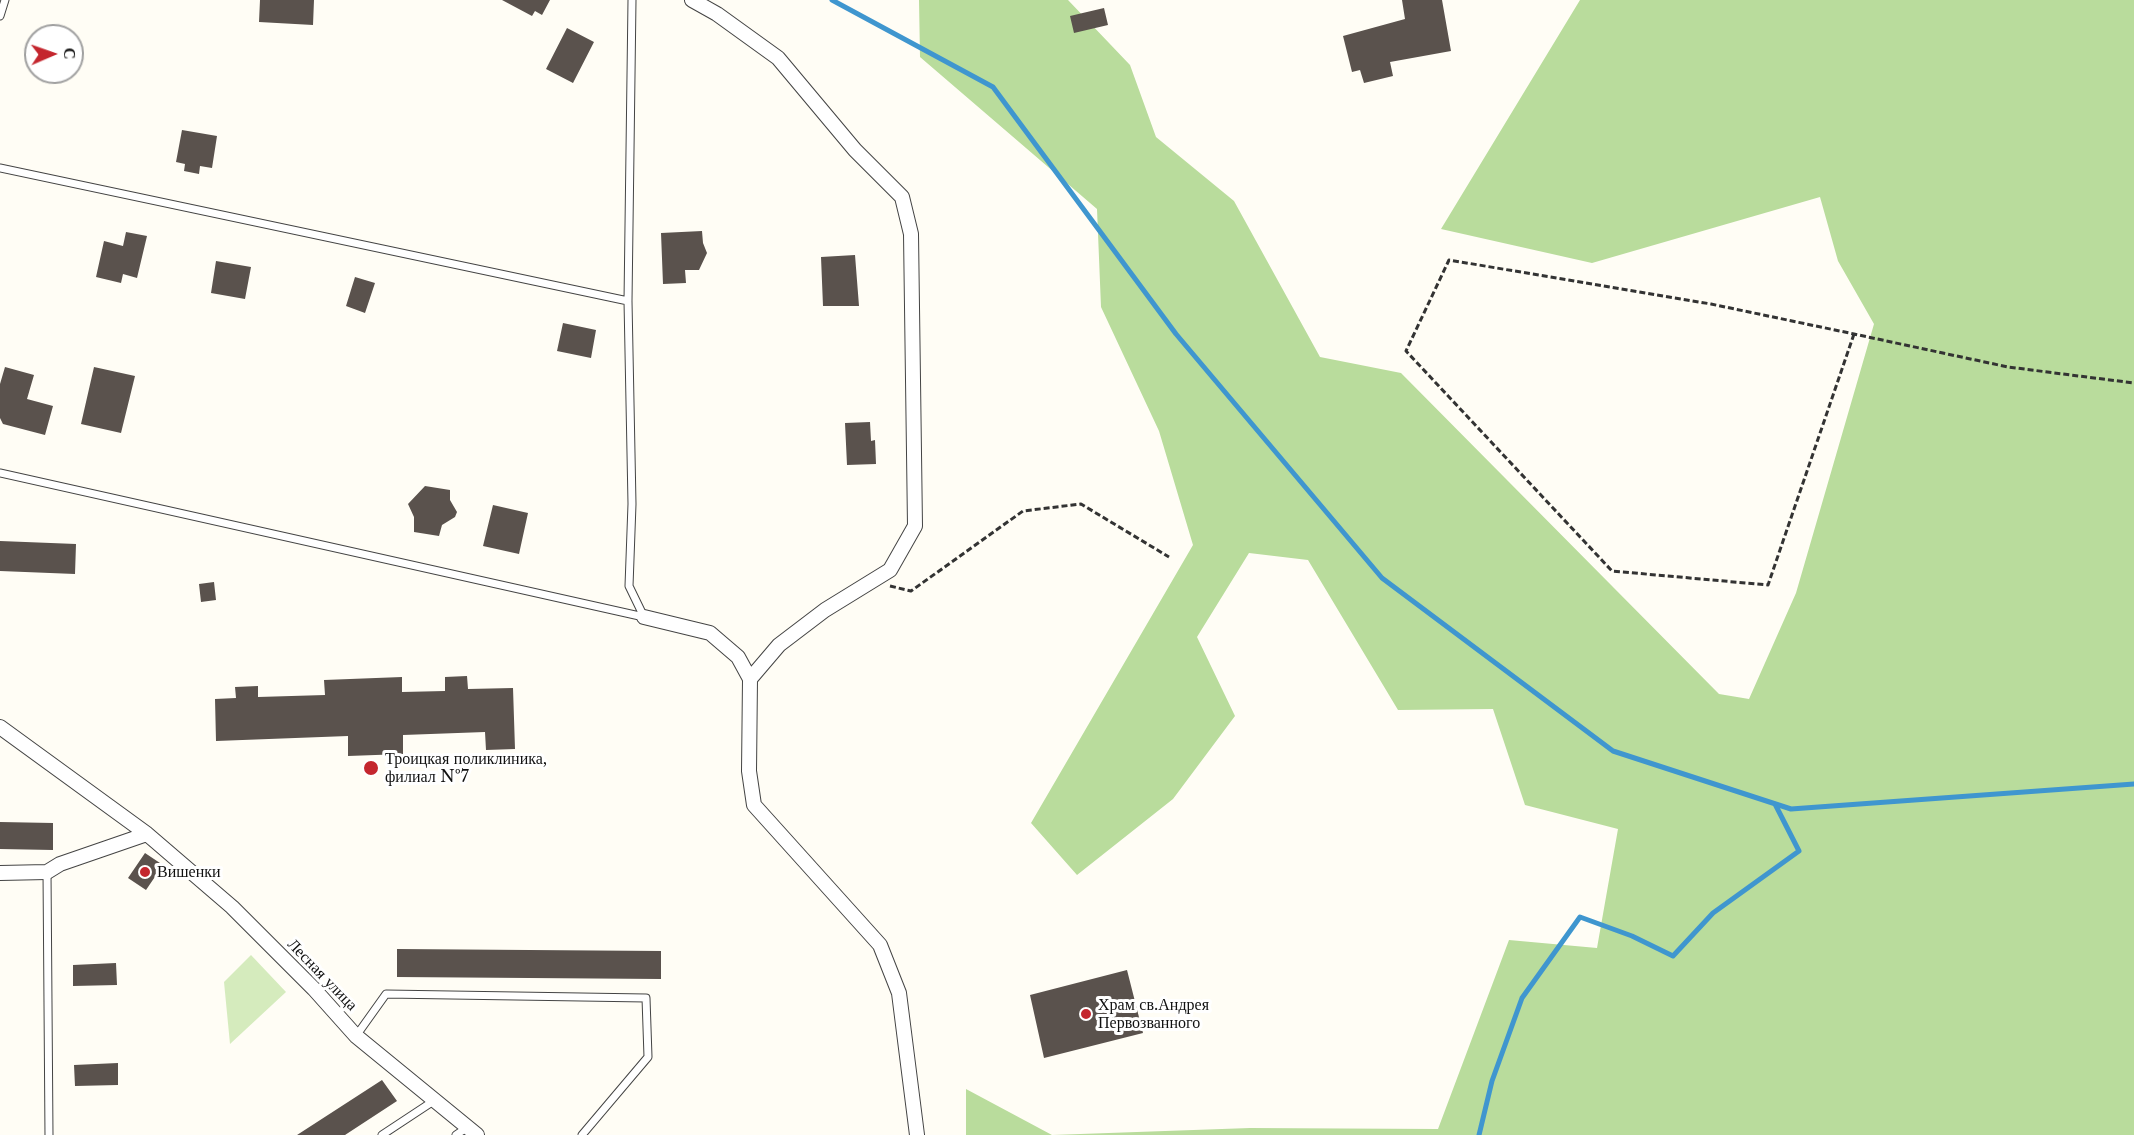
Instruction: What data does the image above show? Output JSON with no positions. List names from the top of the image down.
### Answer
{
  "streets": {
    "street": ["Лесная улица"]
  },
  "places": ["Троицкая поликлиника, филиал №7", "Вишенки", "Храм св.Андрея Первозванного"],
  "north": "right"
}
